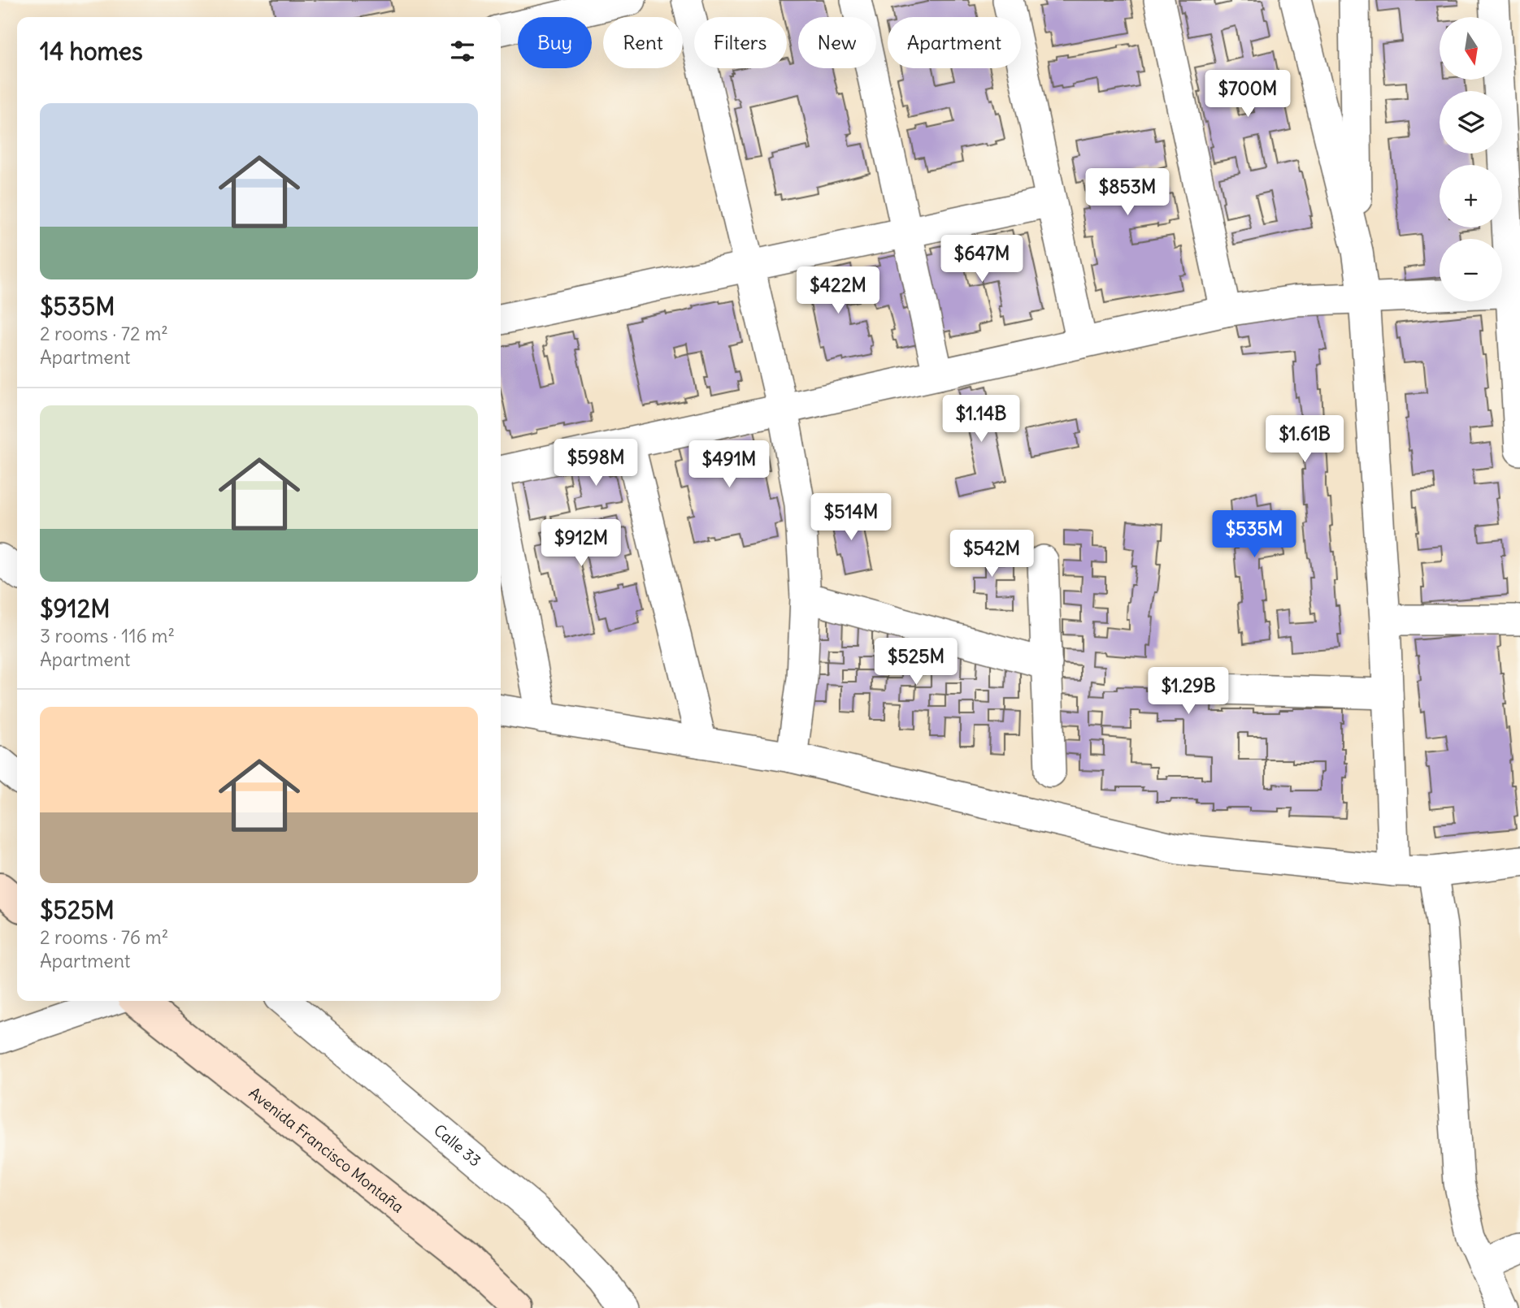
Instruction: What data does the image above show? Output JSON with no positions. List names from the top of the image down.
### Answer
{
  "streets": {
    "main road": ["Avenida Francisco Montaña"],
    "street": ["Calle 33"]
  },
  "north": "bottom",
  "page": {
    "map_buttons": ["+", "−"],
    "chip": [
      "Buy",
      "Rent",
      "Filters",
      "New",
      "Apartment"
    ],
    "heading": "14 homes",
    "price": [
      "$700M",
      "$853M",
      "$647M",
      "$422M",
      "$1.14B",
      "$1.61B",
      "$598M",
      "$491M",
      "$514M",
      "$535M",
      "$912M",
      "$542M",
      "$525M",
      "$1.29B"
    ],
    "list": [
      {
        "name": "$535M",
        "note": "2 rooms · 72 m² · Apartment"
      },
      {
        "name": "$912M",
        "note": "3 rooms · 116 m² · Apartment"
      },
      {
        "name": "$525M",
        "note": "2 rooms · 76 m² · Apartment"
      }
    ]
  }
}
